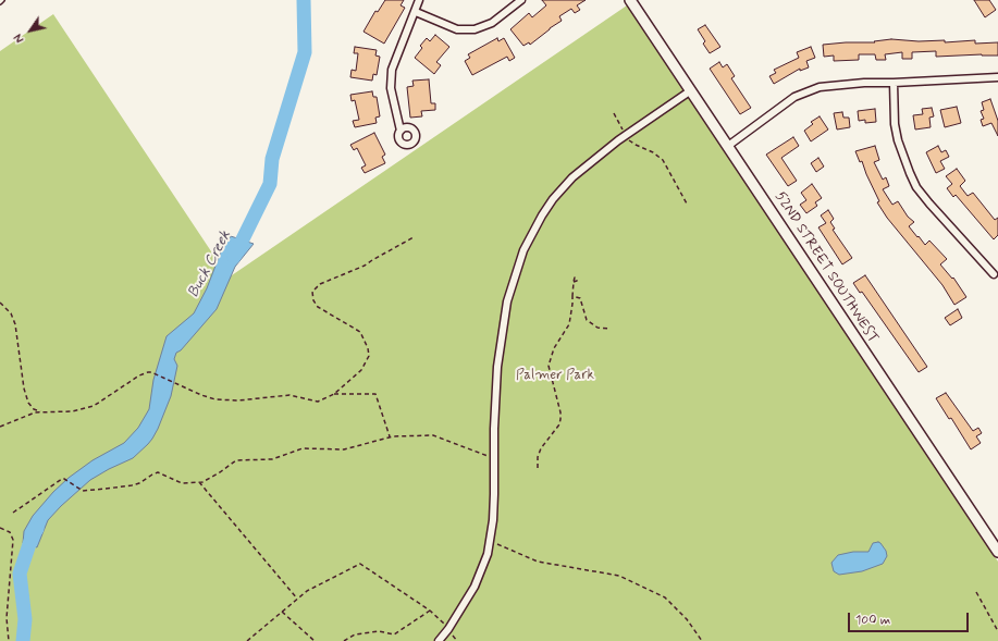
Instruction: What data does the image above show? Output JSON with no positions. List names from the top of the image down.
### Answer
{
  "streets": {
    "street": ["52ND STREET SOUTHWEST"]
  },
  "water": ["Buck Creek"],
  "parks": ["Palmer Park"],
  "scale_bar": "100 m",
  "north": "bottom left"
}
